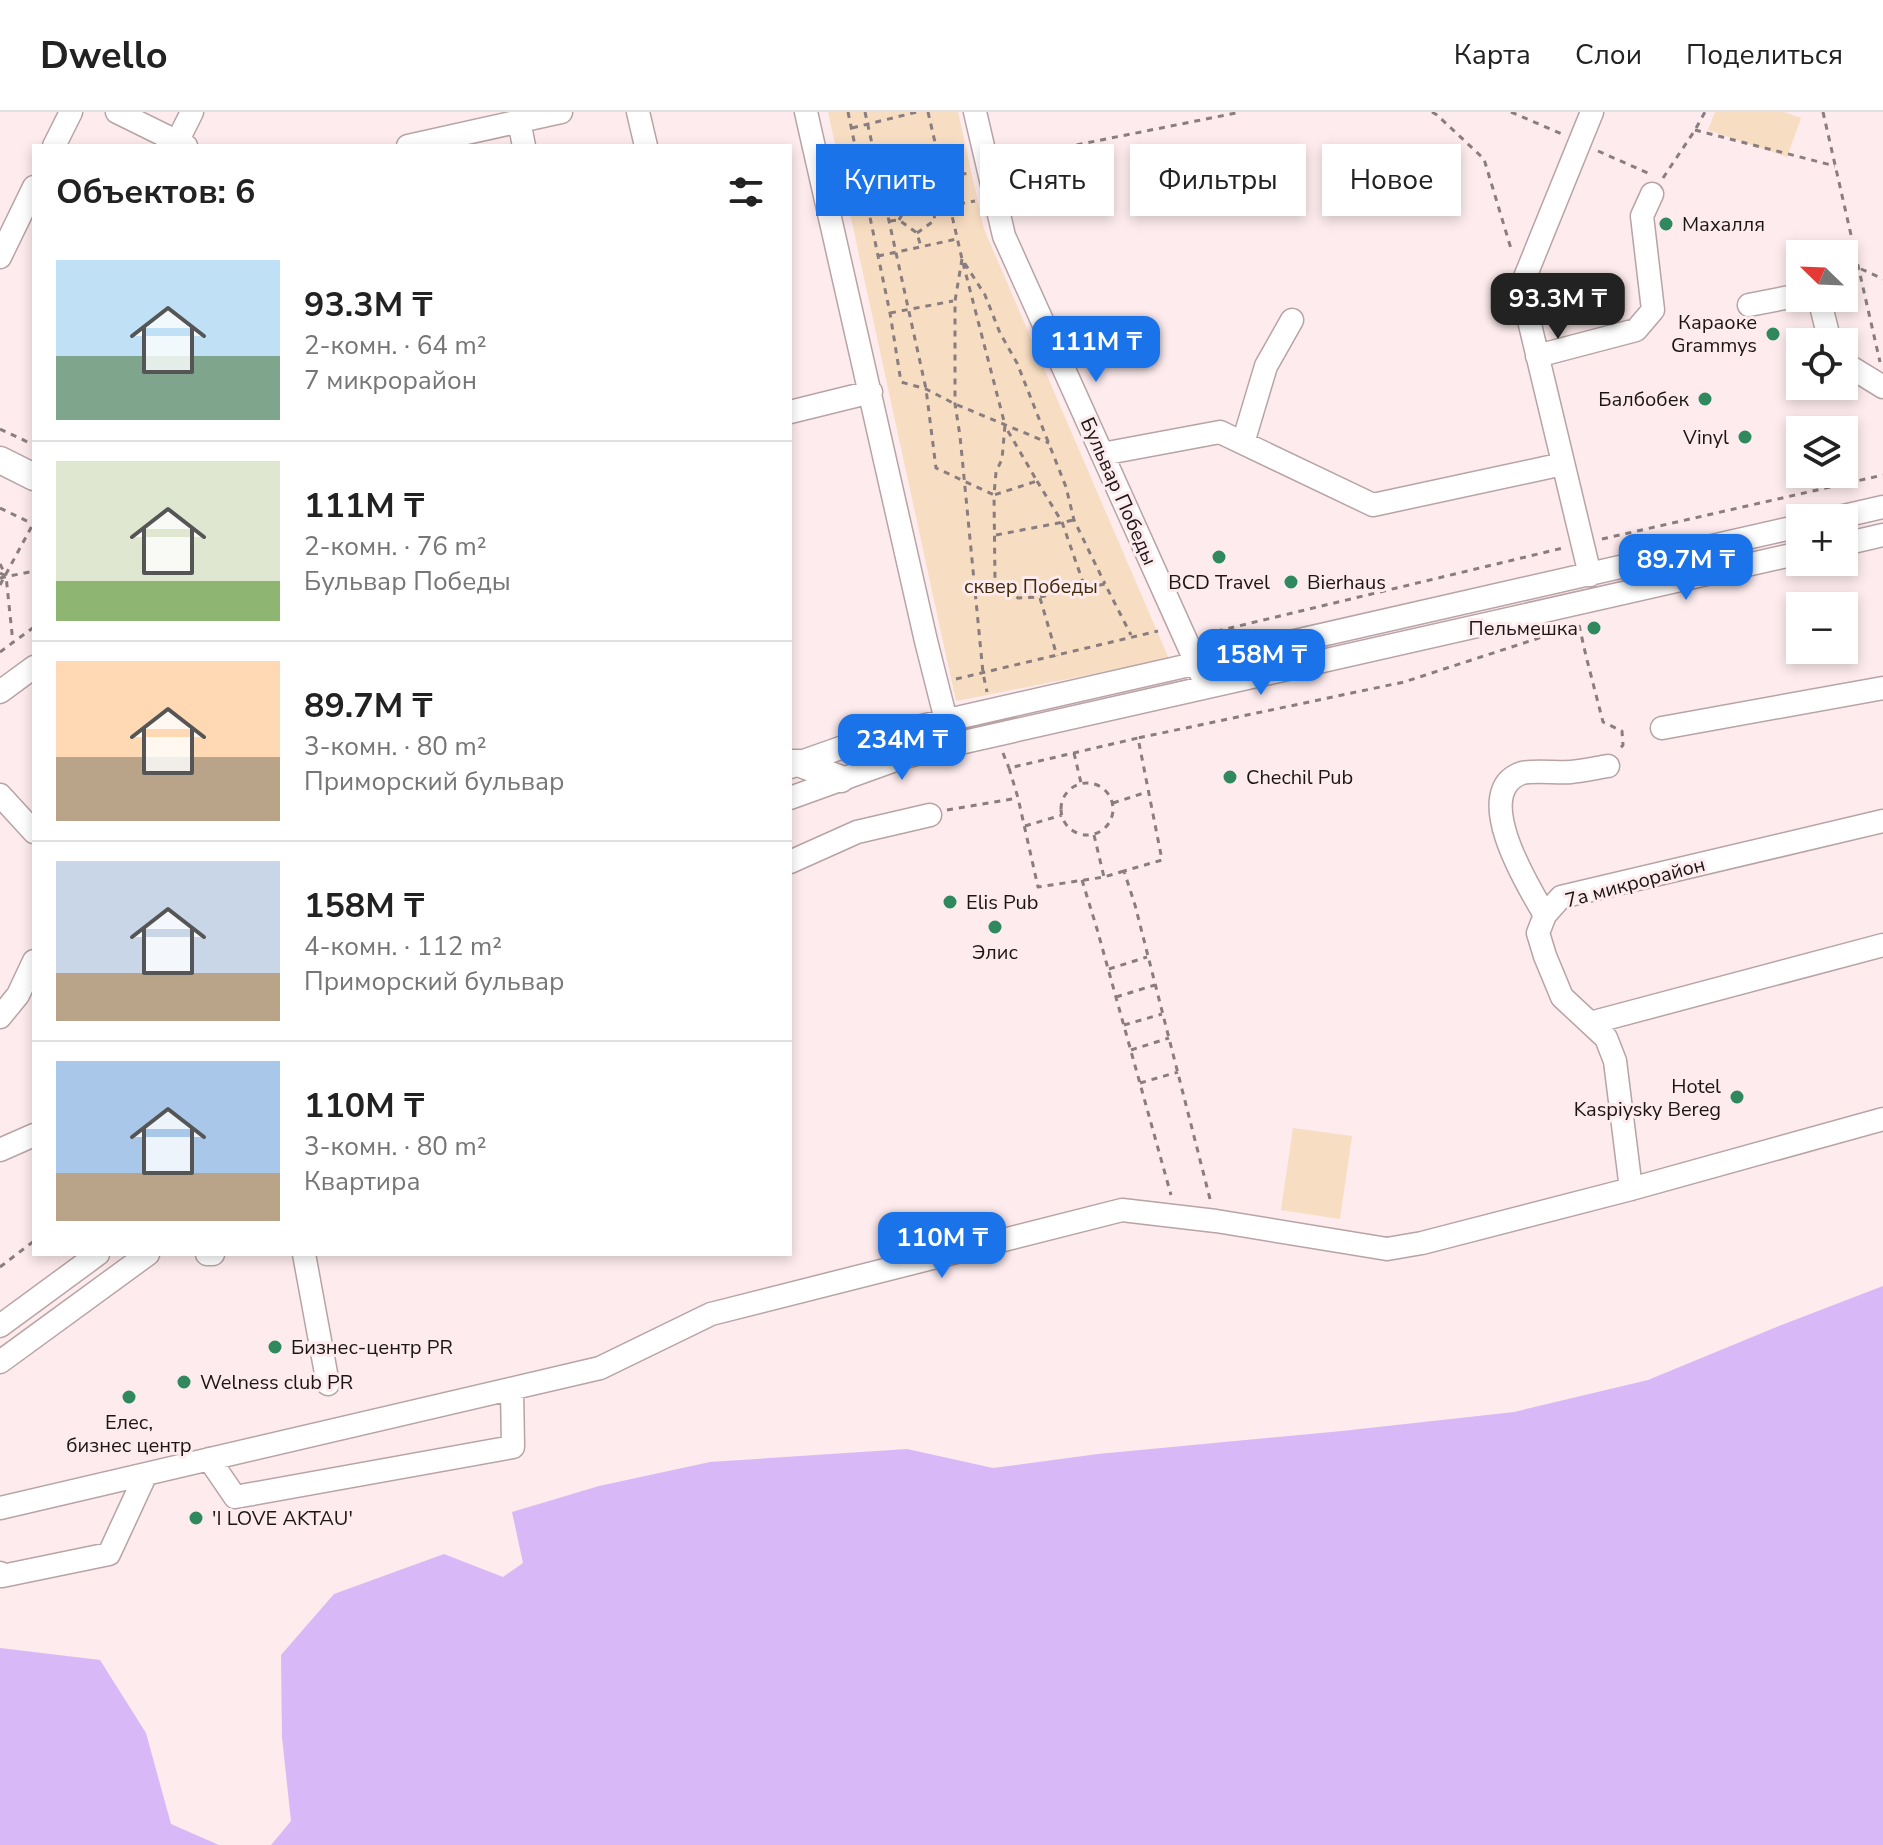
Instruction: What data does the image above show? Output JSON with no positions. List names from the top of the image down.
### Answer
{
  "streets": {
    "street": ["Бульвар Победы", "7а микрорайон"]
  },
  "parks": ["сквер Победы"],
  "places": [
    "Махалля",
    "Караоке Grammys",
    "Балбобек",
    "Vinyl",
    "BCD Travel",
    "Bierhaus",
    "Пельмешка",
    "Chechil Pub",
    "Elis Pub",
    "Элис",
    "Hotel Kaspiysky Bereg",
    "Бизнес-центр PR",
    "Welness club PR",
    "Елес, бизнес центр",
    "'I LOVE AKTAU'"
  ],
  "north": "top left",
  "page": {
    "header": "Dwello",
    "nav": ["Карта", "Слои", "Поделиться"],
    "chip": [
      "Купить",
      "Снять",
      "Фильтры",
      "Новое"
    ],
    "heading": "Объектов: 6",
    "map_buttons": ["+", "−"],
    "list": [
      {
        "name": "93.3M ₸",
        "note": "2-комн. · 64 m² · 7 микрорайон"
      },
      {
        "name": "111M ₸",
        "note": "2-комн. · 76 m² · Бульвар Победы"
      },
      {
        "name": "89.7M ₸",
        "note": "3-комн. · 80 m² · Приморский бульвар"
      },
      {
        "name": "158M ₸",
        "note": "4-комн. · 112 m² · Приморский бульвар"
      },
      {
        "name": "110M ₸",
        "note": "3-комн. · 80 m² · Квартира"
      }
    ],
    "price": [
      "93.3M ₸",
      "111M ₸",
      "89.7M ₸",
      "158M ₸",
      "234M ₸",
      "110M ₸"
    ]
  }
}
